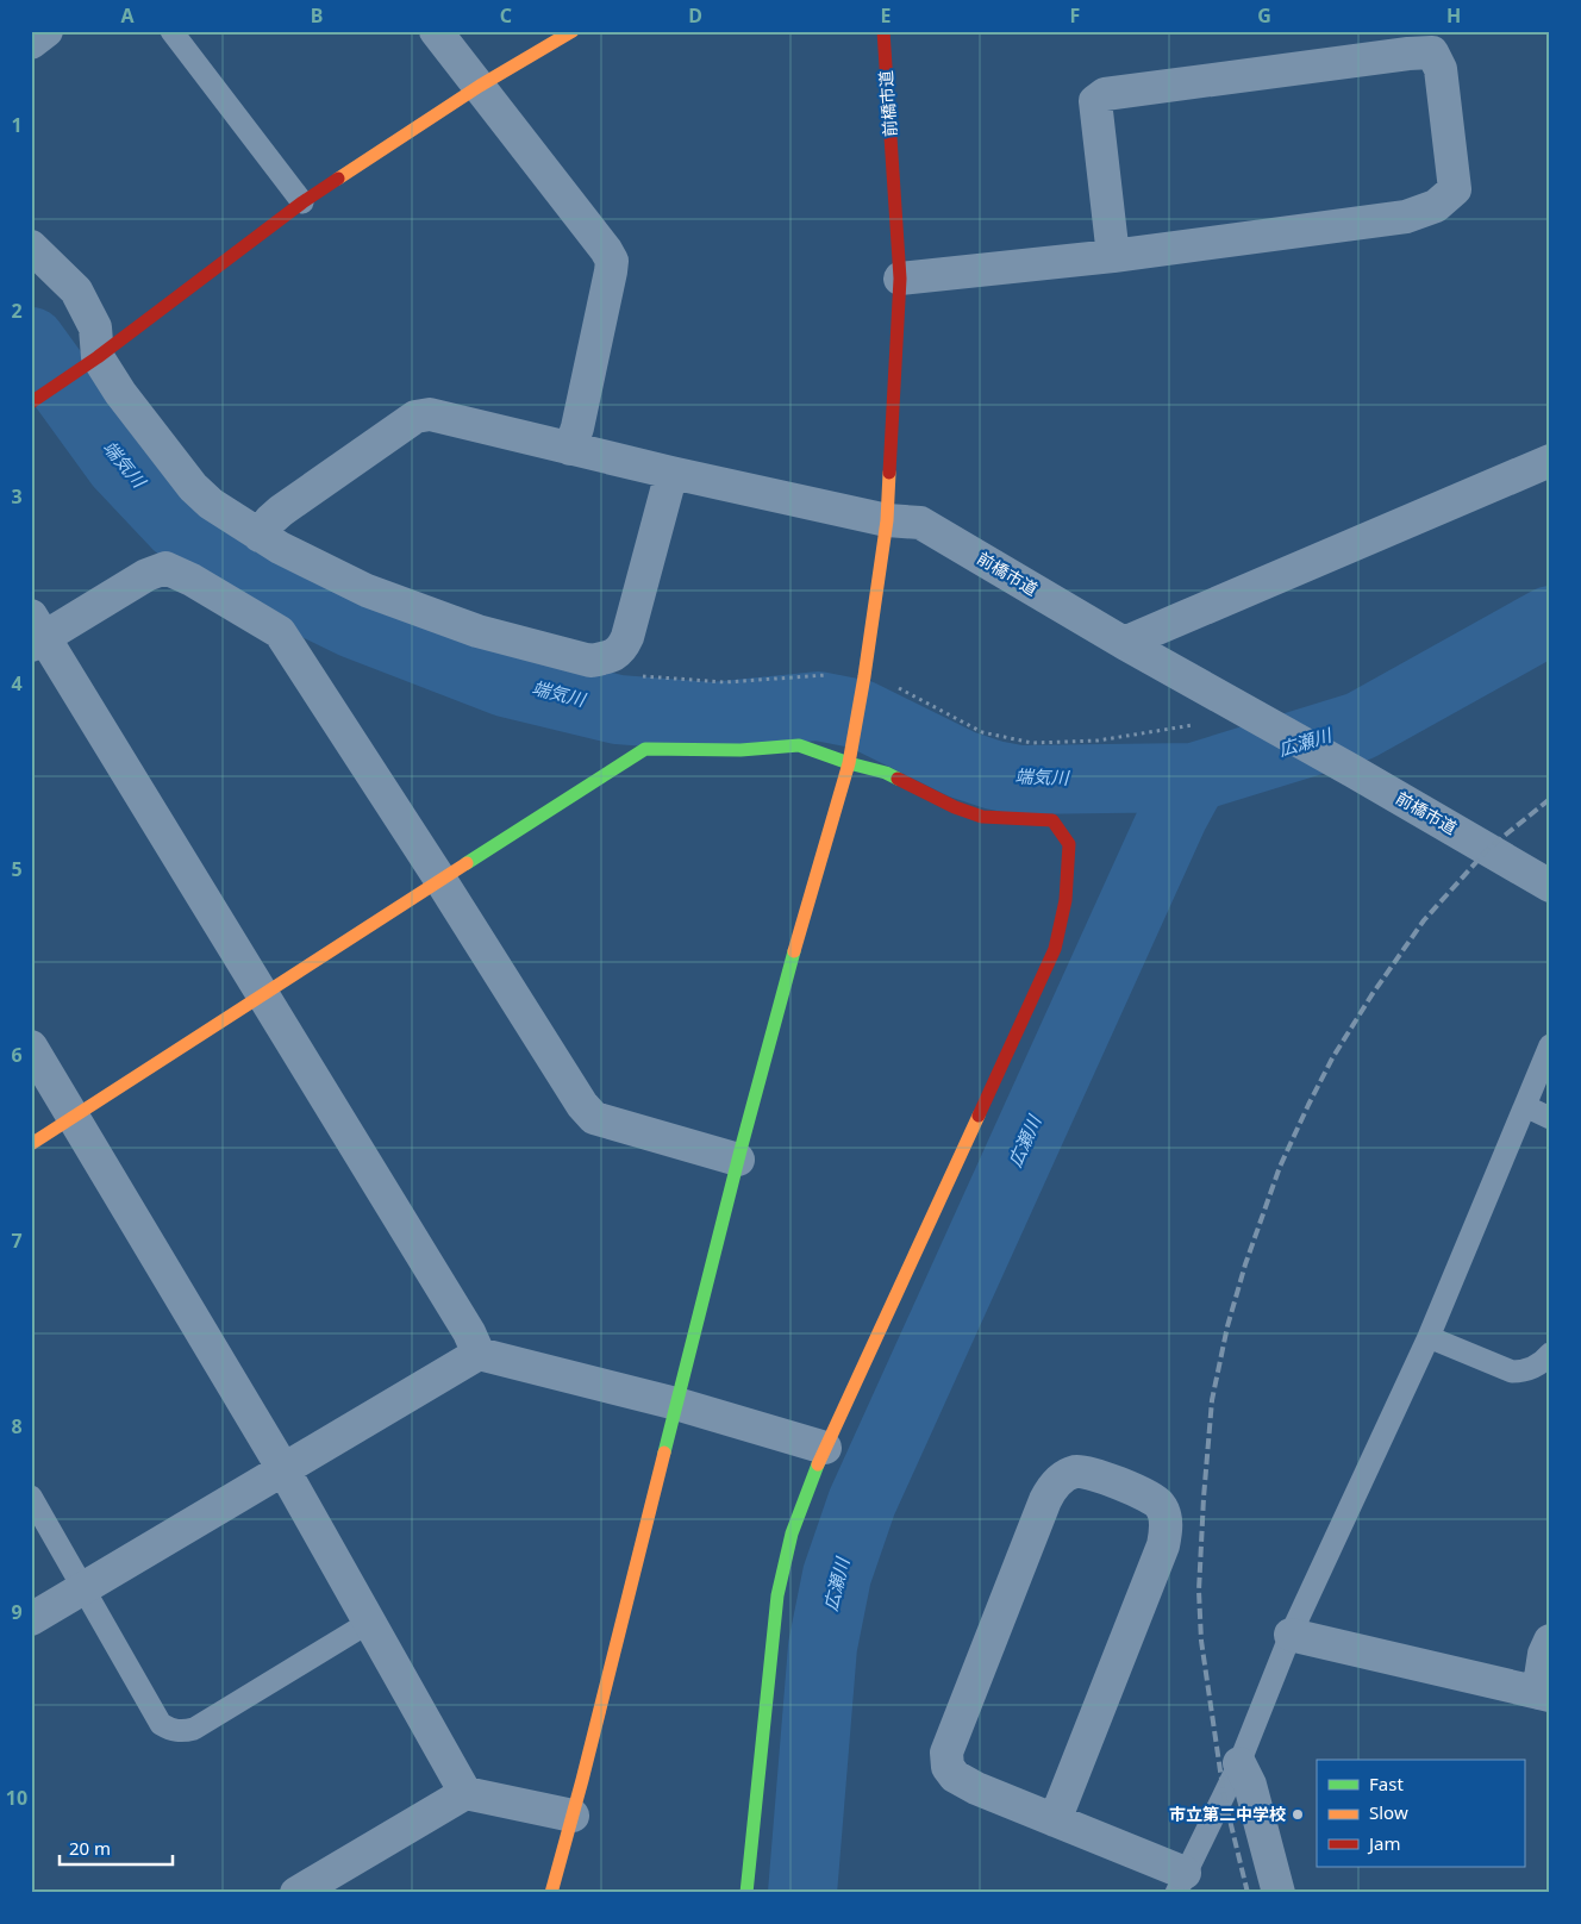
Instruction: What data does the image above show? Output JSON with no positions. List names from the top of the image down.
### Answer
{
  "streets": {
    "street": ["前橋市道"]
  },
  "water": ["端気川", "広瀬川"],
  "places": ["市立第二中学校"],
  "legend": ["Fast", "Slow", "Jam"],
  "scale_bar": "20 m",
  "grid": {
    "columns": [
      "A",
      "B",
      "C",
      "D",
      "E",
      "F",
      "G",
      "H"
    ],
    "rows": [
      "1",
      "2",
      "3",
      "4",
      "5",
      "6",
      "7",
      "8",
      "9",
      "10"
    ]
  }
}
